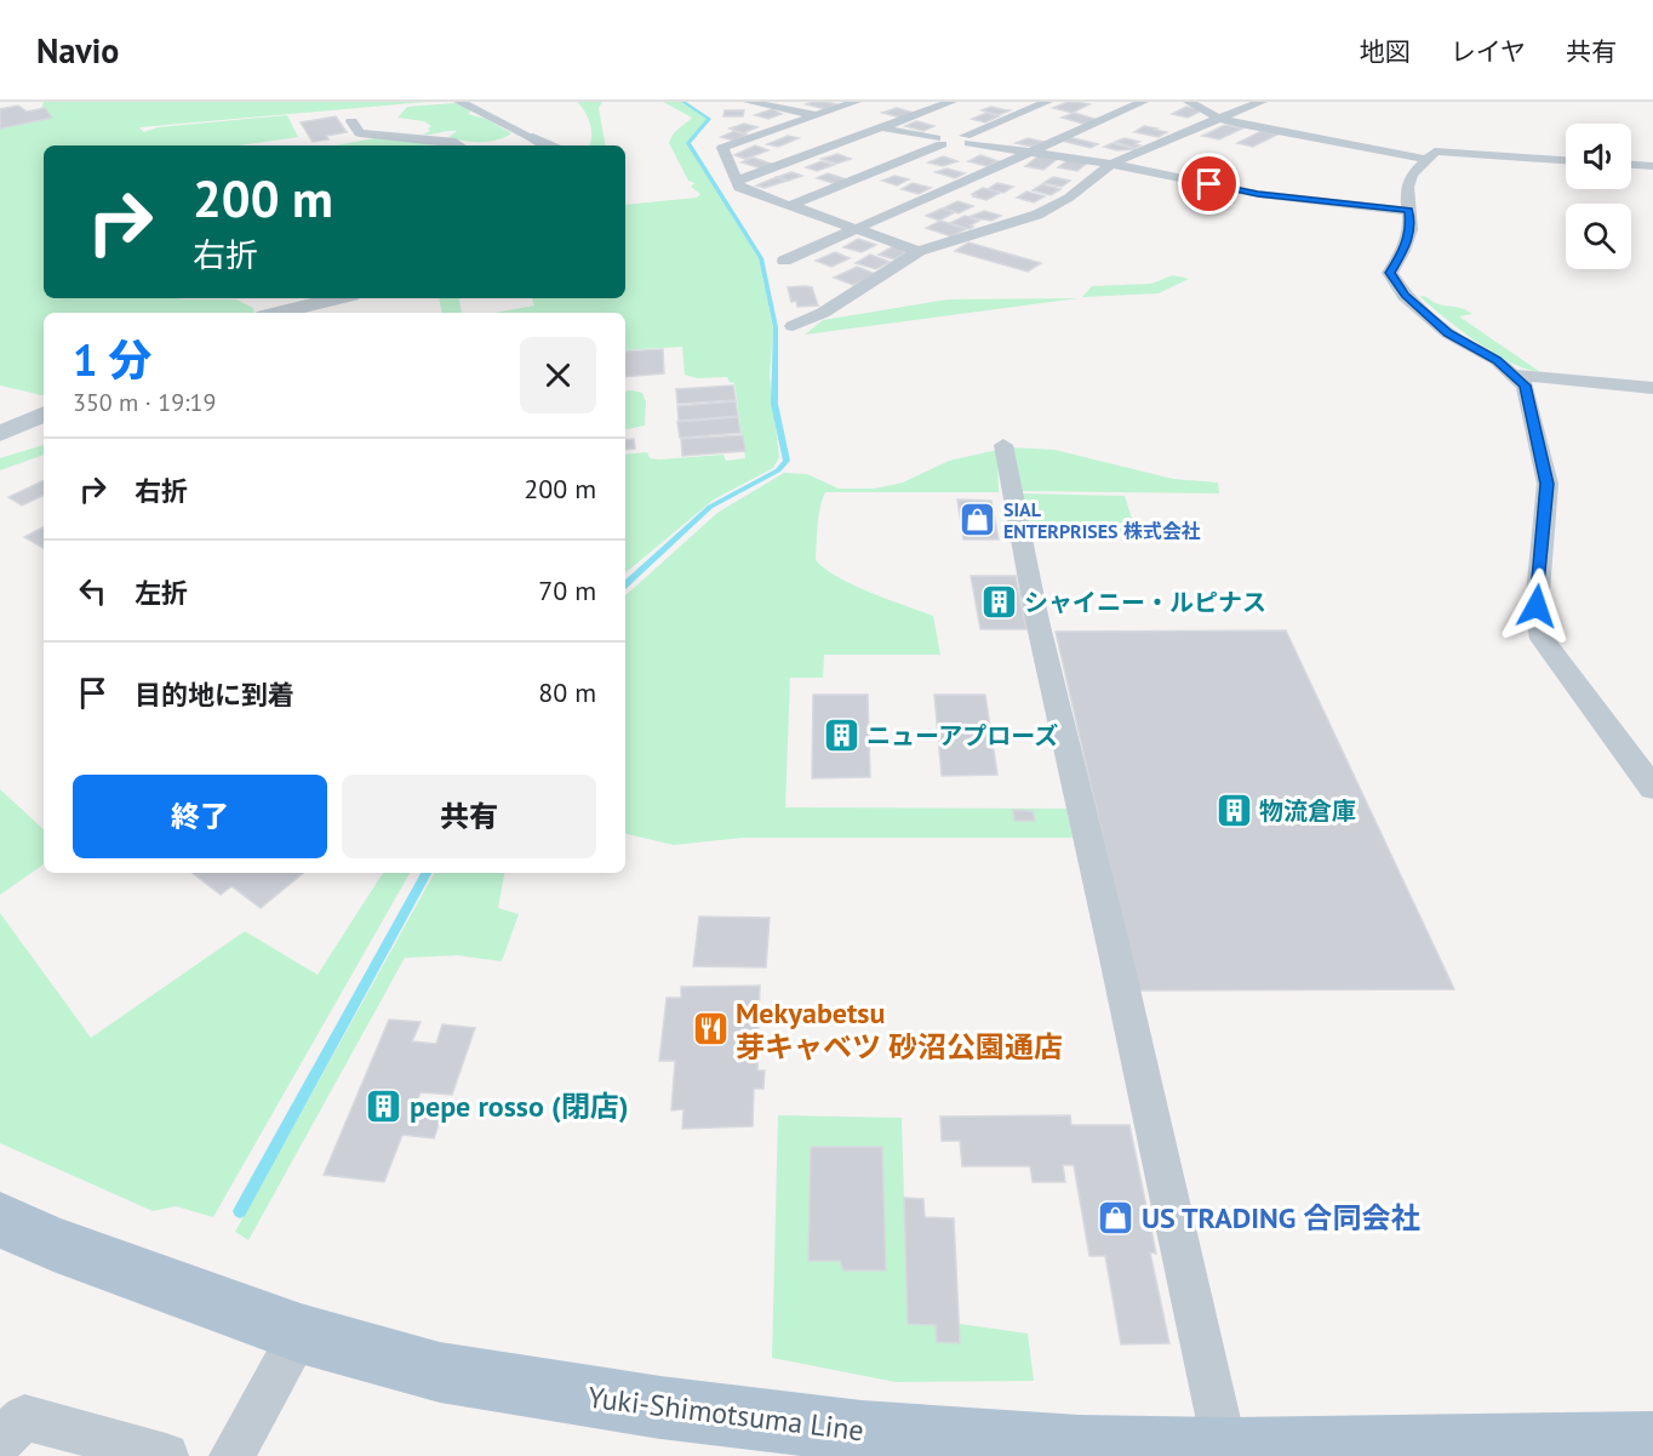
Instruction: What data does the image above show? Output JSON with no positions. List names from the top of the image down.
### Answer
{
  "streets": {
    "main road": ["Yuki-Shimotsuma Line"]
  },
  "places": {
    "shop": ["SIAL ENTERPRISES 株式会社", "US TRADING 合同会社"],
    "building": [
      "シャイニー・ルピナス",
      "ニューアプローズ",
      "物流倉庫",
      "pepe rosso (閉店)"
    ],
    "restaurant": ["Mekyabetsu 芽キャベツ 砂沼公園通店"]
  },
  "page": {
    "header": "Navio",
    "nav": ["地図", "レイヤ", "共有"],
    "turn": ["200 m", "右折"],
    "heading": ["1 分", "350 m · 19:19"],
    "list": [
      {
        "name": "右折",
        "value": "200 m"
      },
      {
        "name": "左折",
        "value": "70 m"
      },
      {
        "name": "目的地に到着",
        "value": "80 m"
      }
    ],
    "buttons": ["終了", "共有"]
  }
}
